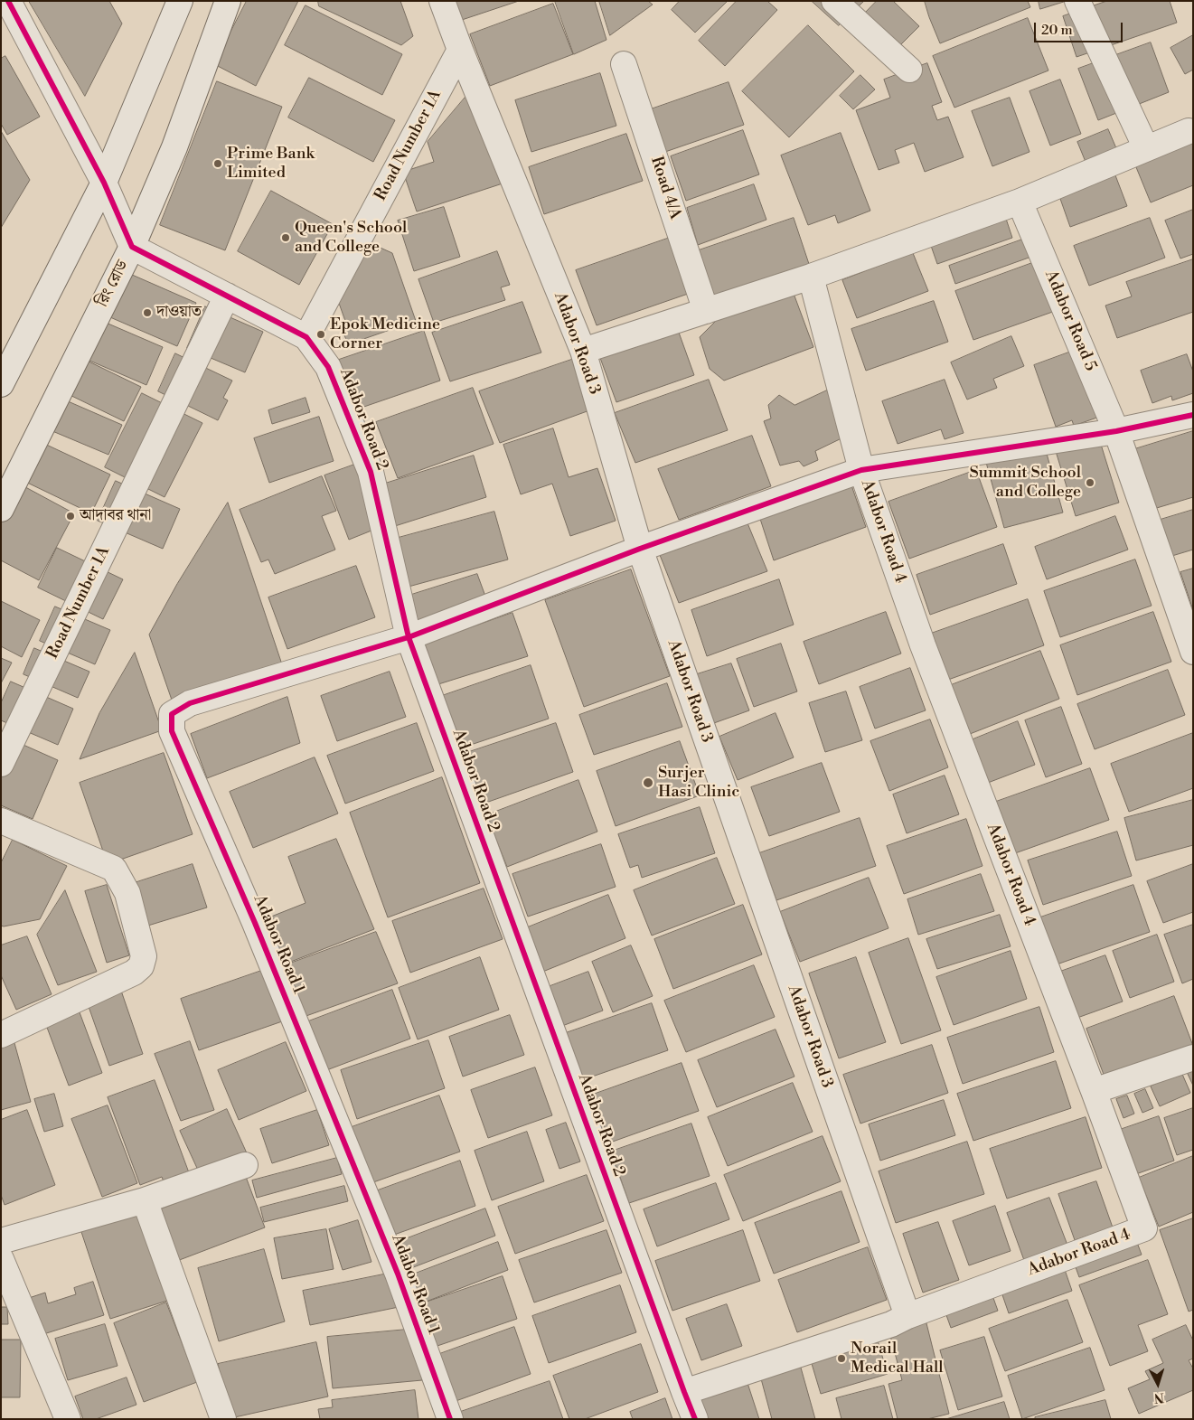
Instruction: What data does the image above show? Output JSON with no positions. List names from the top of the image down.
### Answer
{
  "streets": {
    "street": [
      "Road Number 1A",
      "Road 4/A",
      "রিং রোড",
      "Adabor Road 5",
      "Adabor Road 3",
      "Adabor Road 2",
      "Adabor Road 4",
      "Adabor Road 1"
    ]
  },
  "crossings": [
    ["Road Number 1A", "Adabor Road 3"],
    ["Road Number 1A", "Adabor Road 2"],
    ["রিং রোড", "Adabor Road 2"],
    ["Adabor Road 3", "Adabor Road 4"],
    ["Adabor Road 2", "Adabor Road 1"]
  ],
  "places": [
    "Prime Bank Limited",
    "Queen's School and College",
    "দাওয়াত",
    "Epok Medicine Corner",
    "Summit School and College",
    "আদাবর থানা",
    "Surjer Hasi Clinic",
    "Norail Medical Hall"
  ],
  "scale_bar": "20 m",
  "north": "bottom"
}
